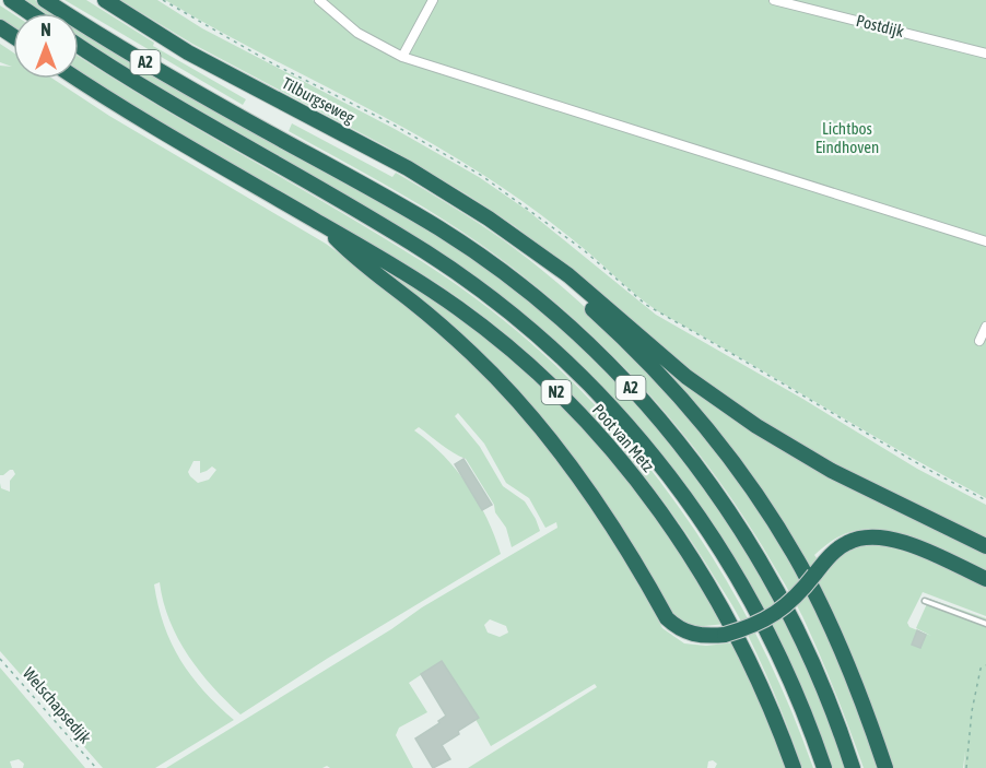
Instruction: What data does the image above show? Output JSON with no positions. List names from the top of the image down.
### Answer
{
  "streets": {
    "highway": [
      "A2",
      "Tilburgseweg",
      "N2",
      "Poot van Metz"
    ],
    "street": ["Postdijk"],
    "path": ["Welschapsedijk"]
  },
  "crossings": [
    ["N2", "Poot van Metz"]
  ],
  "parks": ["Lichtbos Eindhoven"],
  "north": "top"
}
